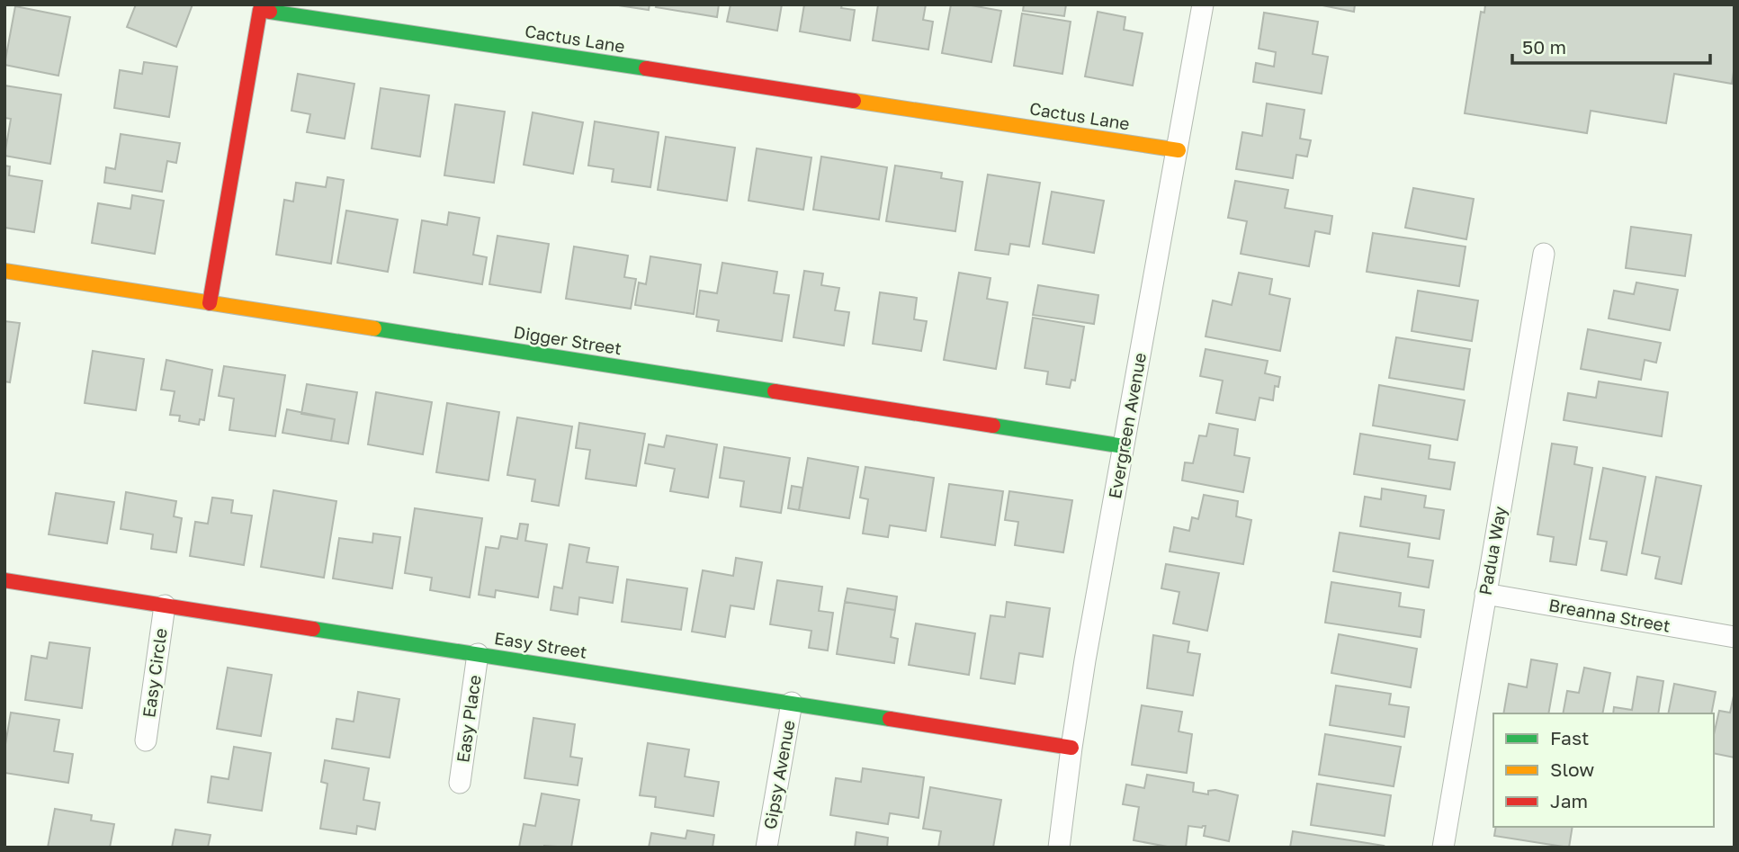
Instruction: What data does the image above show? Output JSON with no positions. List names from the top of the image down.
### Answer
{
  "streets": {
    "street": [
      "Cactus Lane",
      "Digger Street",
      "Evergreen Avenue",
      "Padua Way",
      "Breanna Street",
      "Easy Street",
      "Easy Circle",
      "Easy Place",
      "Gipsy Avenue"
    ]
  },
  "crossings": [
    ["Cactus Lane", "Digger Street"],
    ["Cactus Lane", "Evergreen Avenue"],
    ["Digger Street", "Evergreen Avenue"],
    ["Evergreen Avenue", "Easy Street"],
    ["Padua Way", "Breanna Street"],
    ["Easy Street", "Easy Circle"],
    ["Easy Street", "Easy Place"],
    ["Easy Street", "Gipsy Avenue"]
  ],
  "legend": ["Fast", "Slow", "Jam"],
  "scale_bar": "50 m"
}
